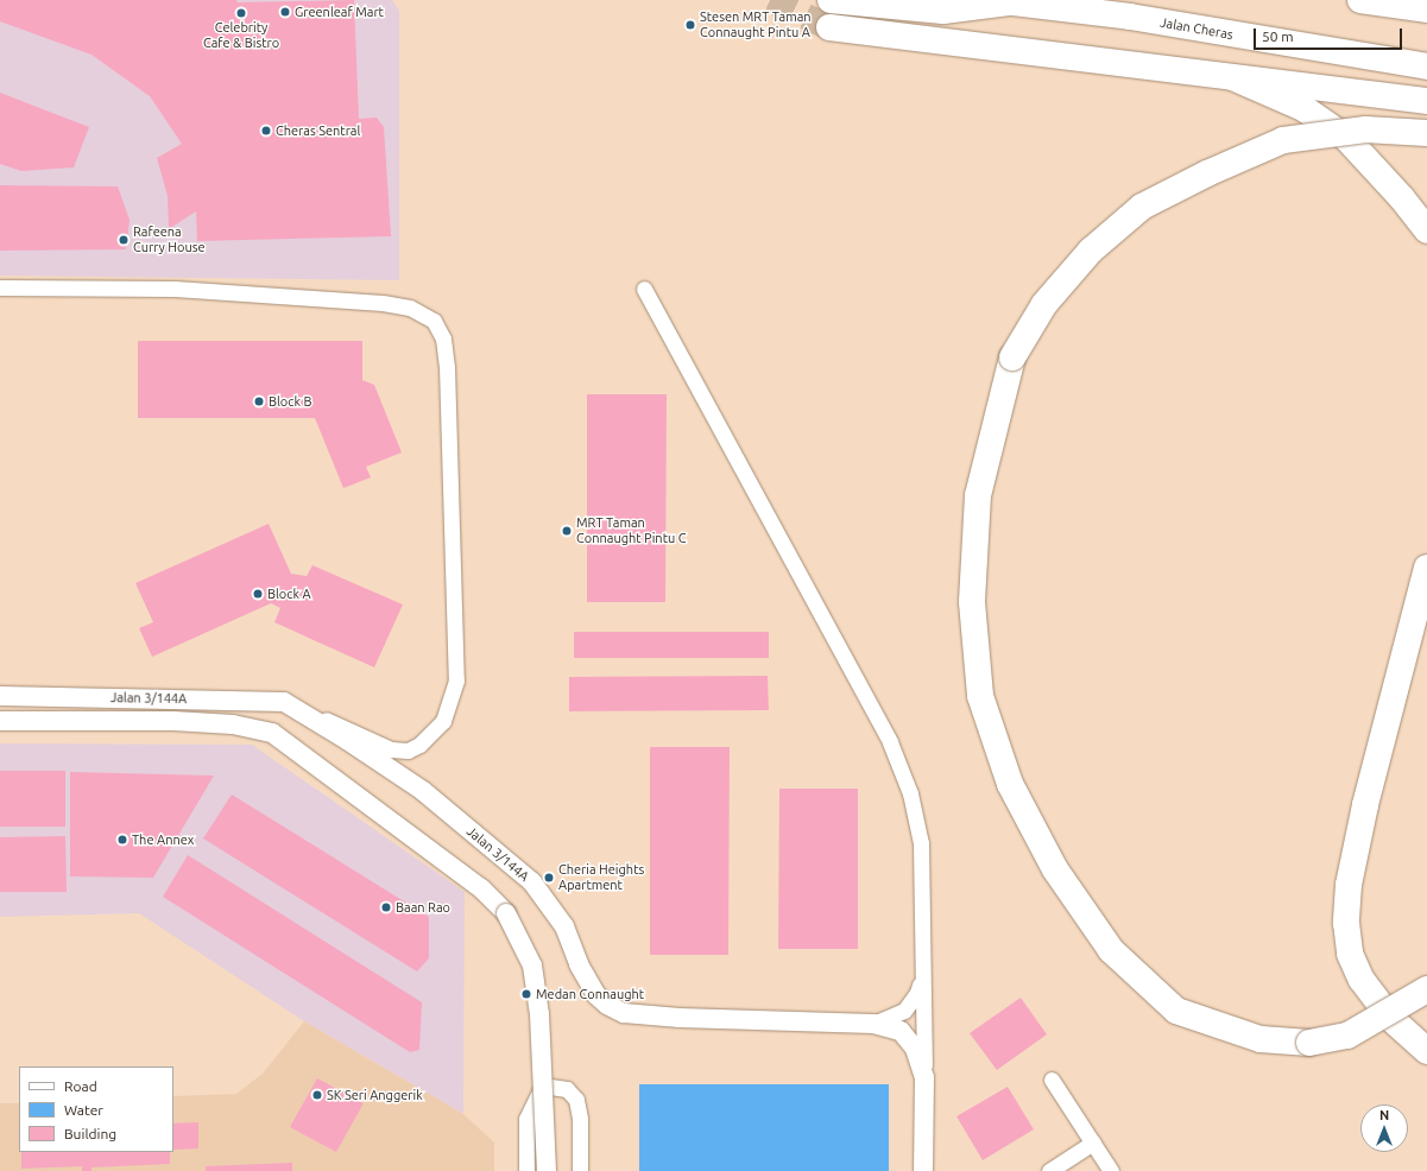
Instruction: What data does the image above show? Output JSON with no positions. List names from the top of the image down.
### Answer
{
  "streets": {
    "highway": ["Jalan Cheras"],
    "street": ["Jalan 3/144A"]
  },
  "places": [
    "Greenleaf Mart",
    "Celebrity Cafe & Bistro",
    "Stesen MRT Taman Connaught Pintu A",
    "Cheras Sentral",
    "Rafeena Curry House",
    "Block B",
    "MRT Taman Connaught Pintu C",
    "Block A",
    "The Annex",
    "Cheria Heights Apartment",
    "Baan Rao",
    "Medan Connaught",
    "SK Seri Anggerik"
  ],
  "legend": ["Road", "Water", "Building"],
  "scale_bar": "50 m",
  "north": "top"
}
